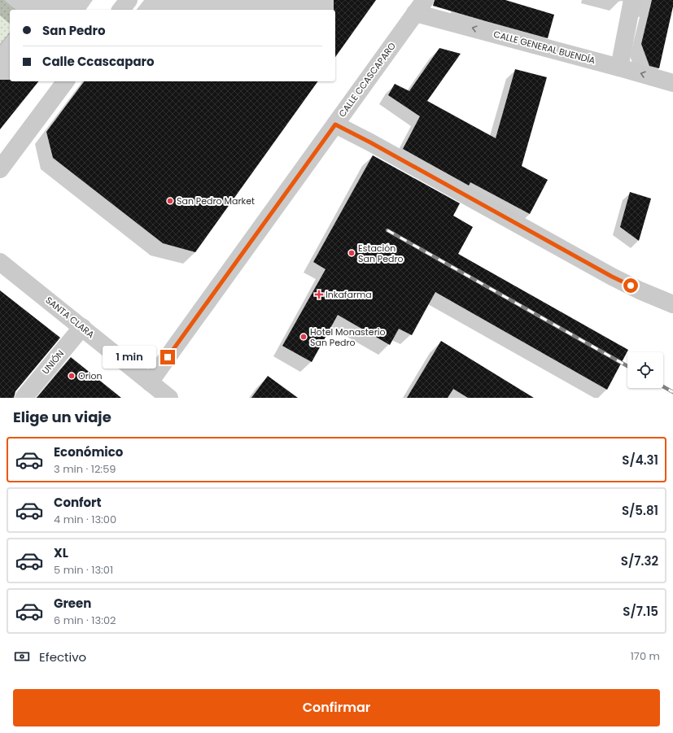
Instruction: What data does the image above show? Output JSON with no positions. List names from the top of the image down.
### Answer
{
  "streets": {
    "street": [
      "CALLE GENERAL BUENDÍA",
      "CALLE CCASCAPARO",
      "SANTA CLARA",
      "UNIÓN"
    ]
  },
  "crossings": [
    ["CALLE GENERAL BUENDÍA", "CALLE CCASCAPARO"],
    ["CALLE CCASCAPARO", "SANTA CLARA"],
    ["SANTA CLARA", "UNIÓN"]
  ],
  "one_way": ["CALLE GENERAL BUENDÍA"],
  "places": {
    "other": [
      "San Pedro Market",
      "Estación San Pedro",
      "Hotel Monasterio San Pedro",
      "Orion"
    ],
    "health": ["Inkafarma"]
  },
  "page": {
    "banner": ["San Pedro", "Calle Ccascaparo"],
    "bubble": "1 min",
    "heading": "Elige un viaje",
    "list": [
      {
        "name": "Económico",
        "note": "3 min · 12:59",
        "value": "S/4.31"
      },
      {
        "name": "Confort",
        "note": "4 min · 13:00",
        "value": "S/5.81"
      },
      {
        "name": "XL",
        "note": "5 min · 13:01",
        "value": "S/7.32"
      },
      {
        "name": "Green",
        "note": "6 min · 13:02",
        "value": "S/7.15"
      }
    ],
    "pay": ["Efectivo", "170 m"],
    "buttons": "Confirmar"
  }
}
